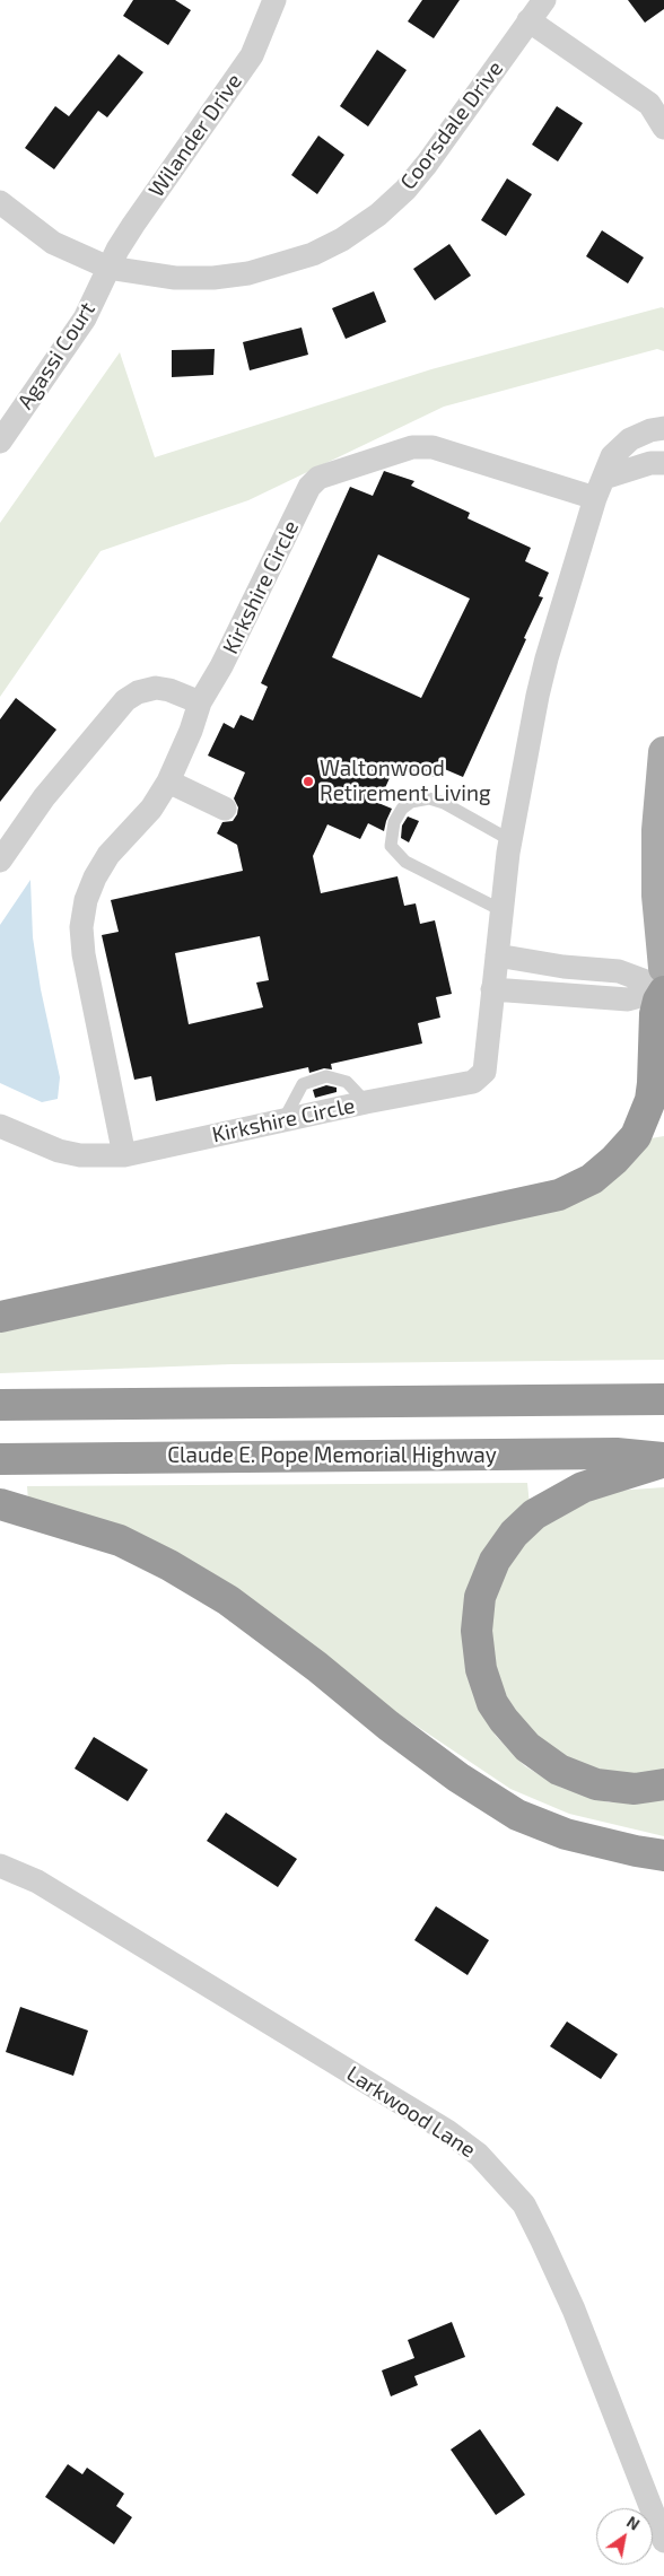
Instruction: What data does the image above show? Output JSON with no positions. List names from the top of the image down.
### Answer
{
  "streets": {
    "highway": ["Claude E. Pope Memorial Highway"],
    "street": [
      "Coorsdale Drive",
      "Wilander Drive",
      "Agassi Court",
      "Kirkshire Circle",
      "Larkwood Lane"
    ]
  },
  "crossings": [
    ["Coorsdale Drive", "Wilander Drive"],
    ["Coorsdale Drive", "Agassi Court"],
    ["Wilander Drive", "Agassi Court"]
  ],
  "places": ["Waltonwood Retirement Living"],
  "north": "top right"
}
